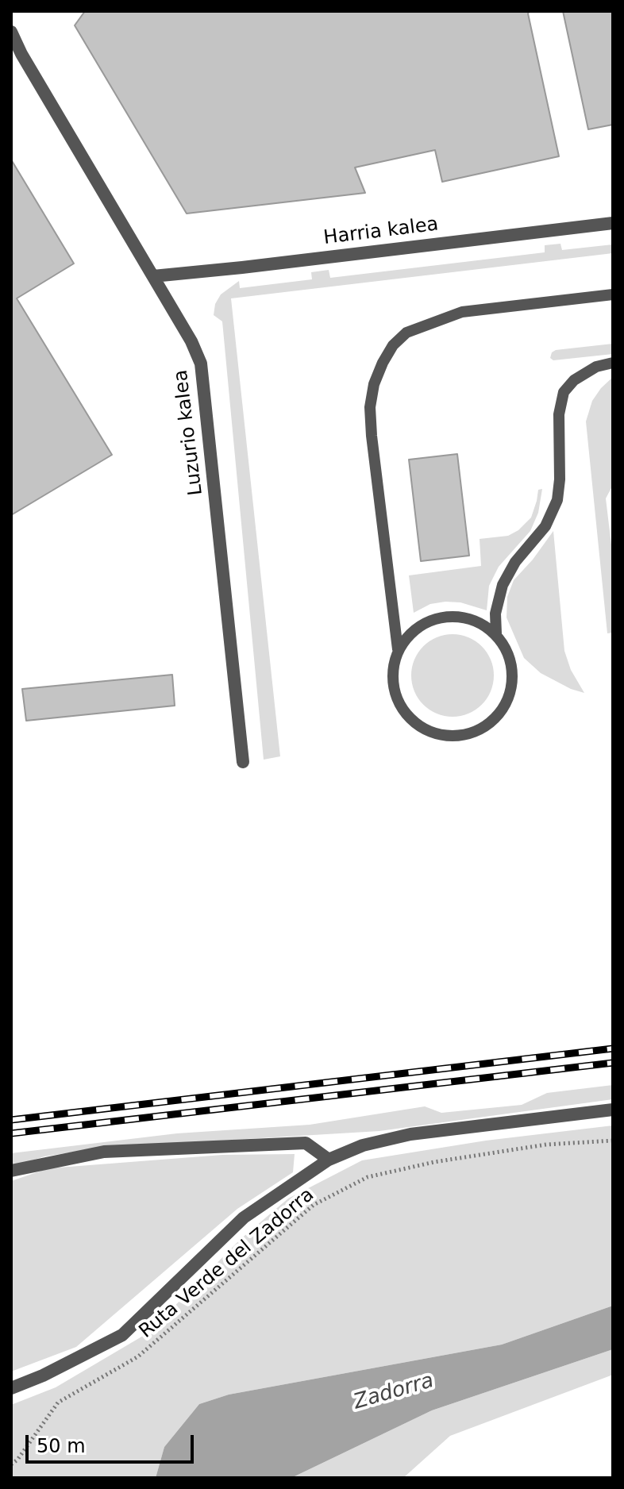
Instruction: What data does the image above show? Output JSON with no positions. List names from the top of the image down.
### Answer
{
  "streets": {
    "street": ["Harria kalea", "Luzurio kalea"],
    "path": ["Ruta Verde del Zadorra"]
  },
  "crossings": [
    ["Harria kalea", "Luzurio kalea"]
  ],
  "water": ["Zadorra"],
  "scale_bar": "50 m"
}
